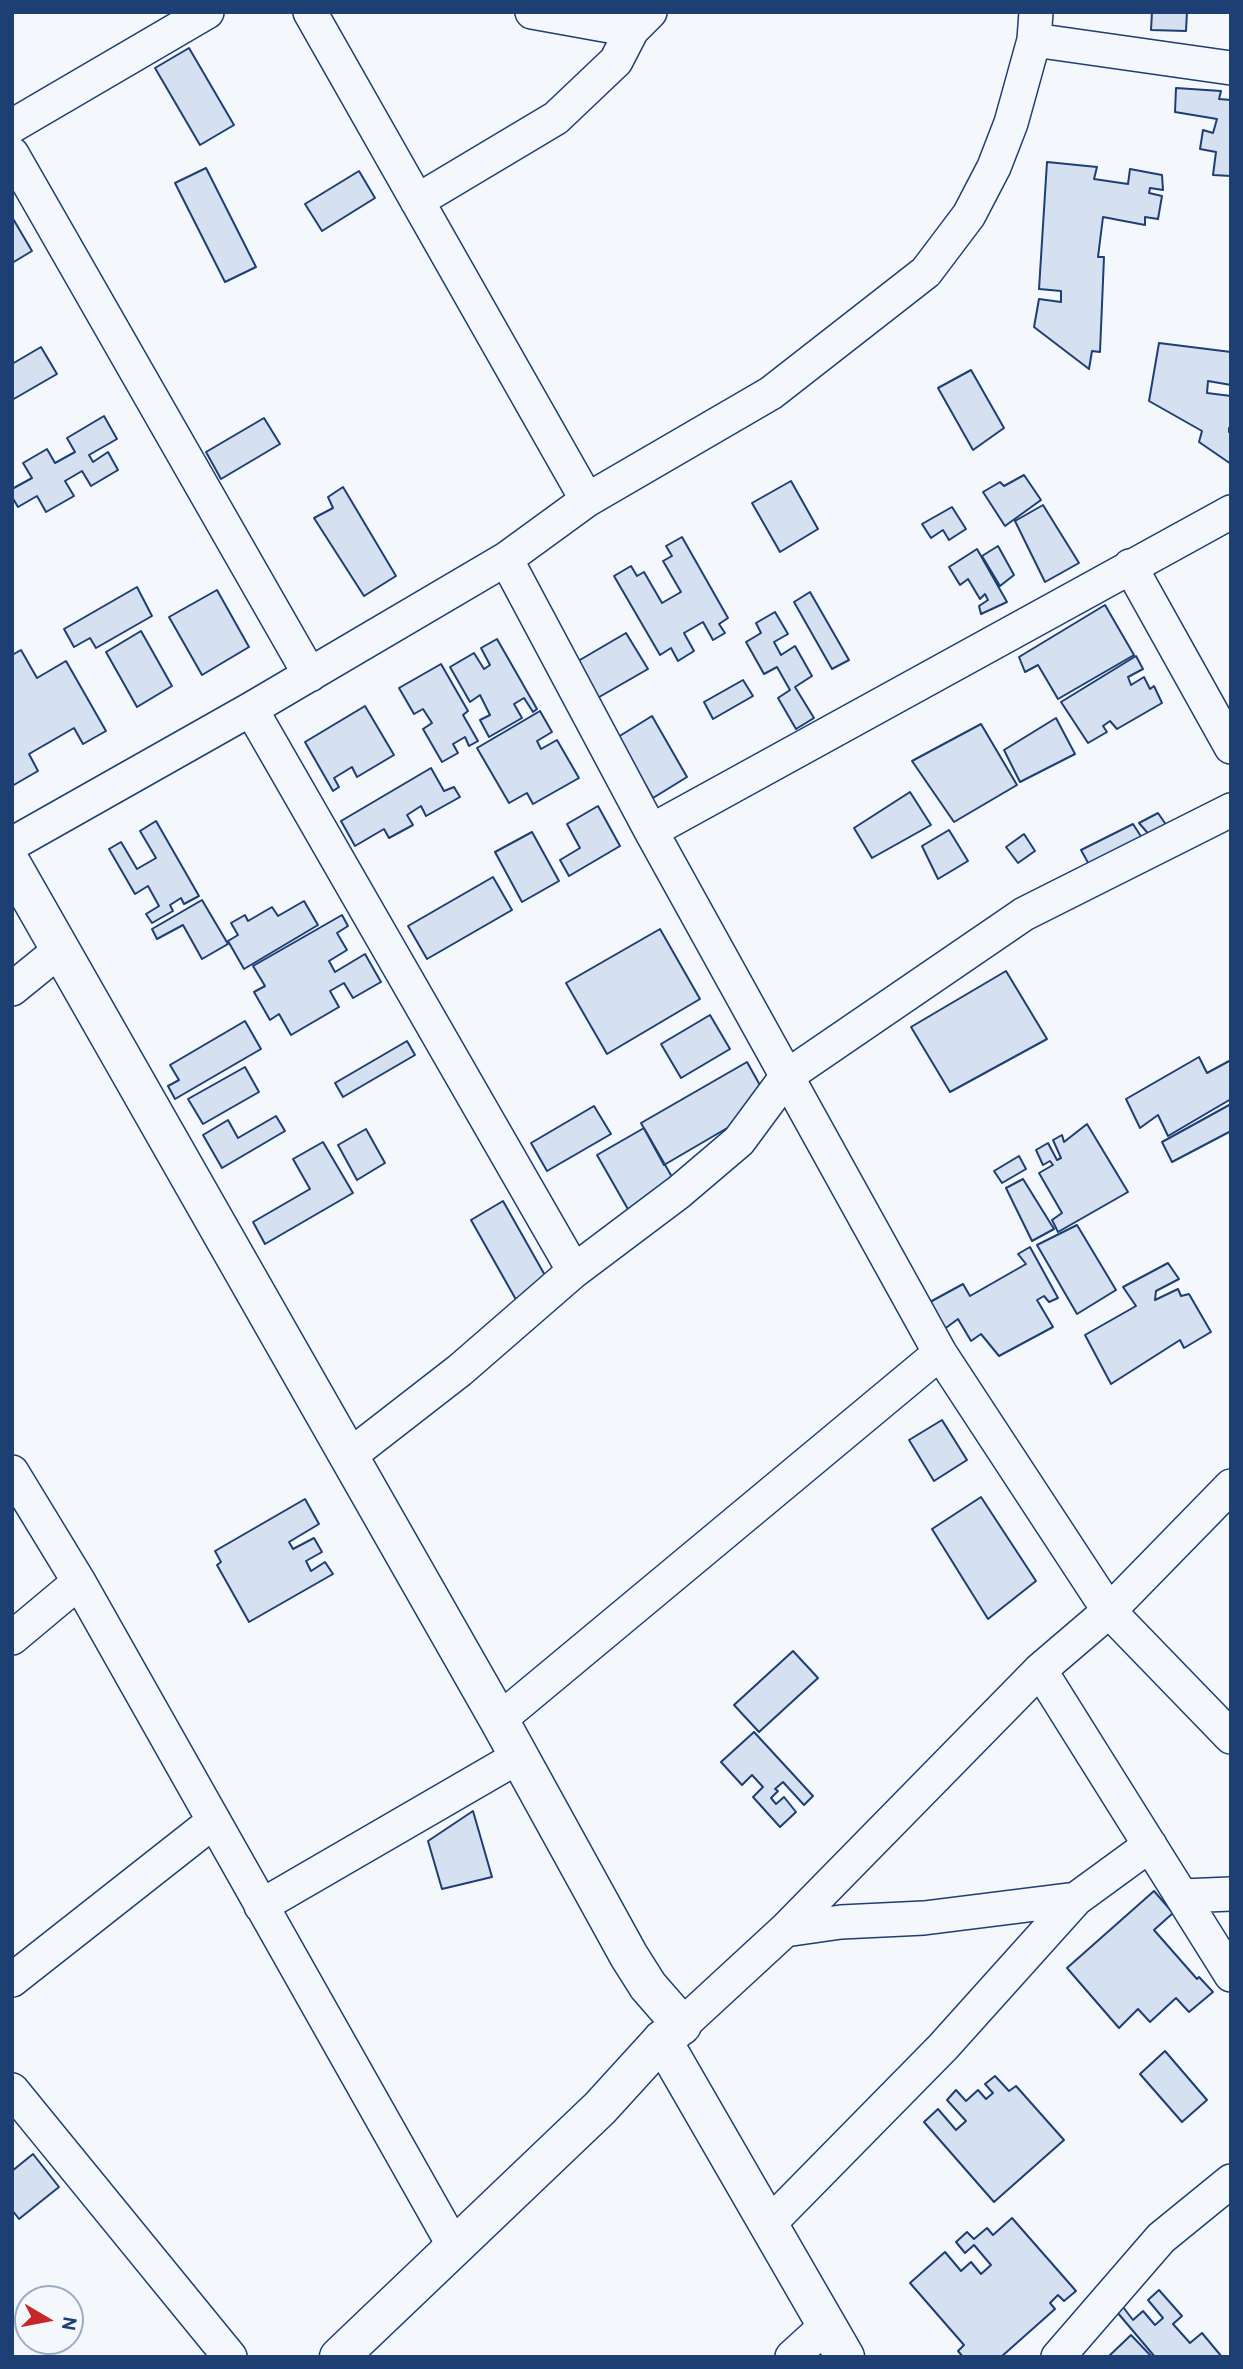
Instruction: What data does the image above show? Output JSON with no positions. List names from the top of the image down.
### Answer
{
  "north": "right"
}
